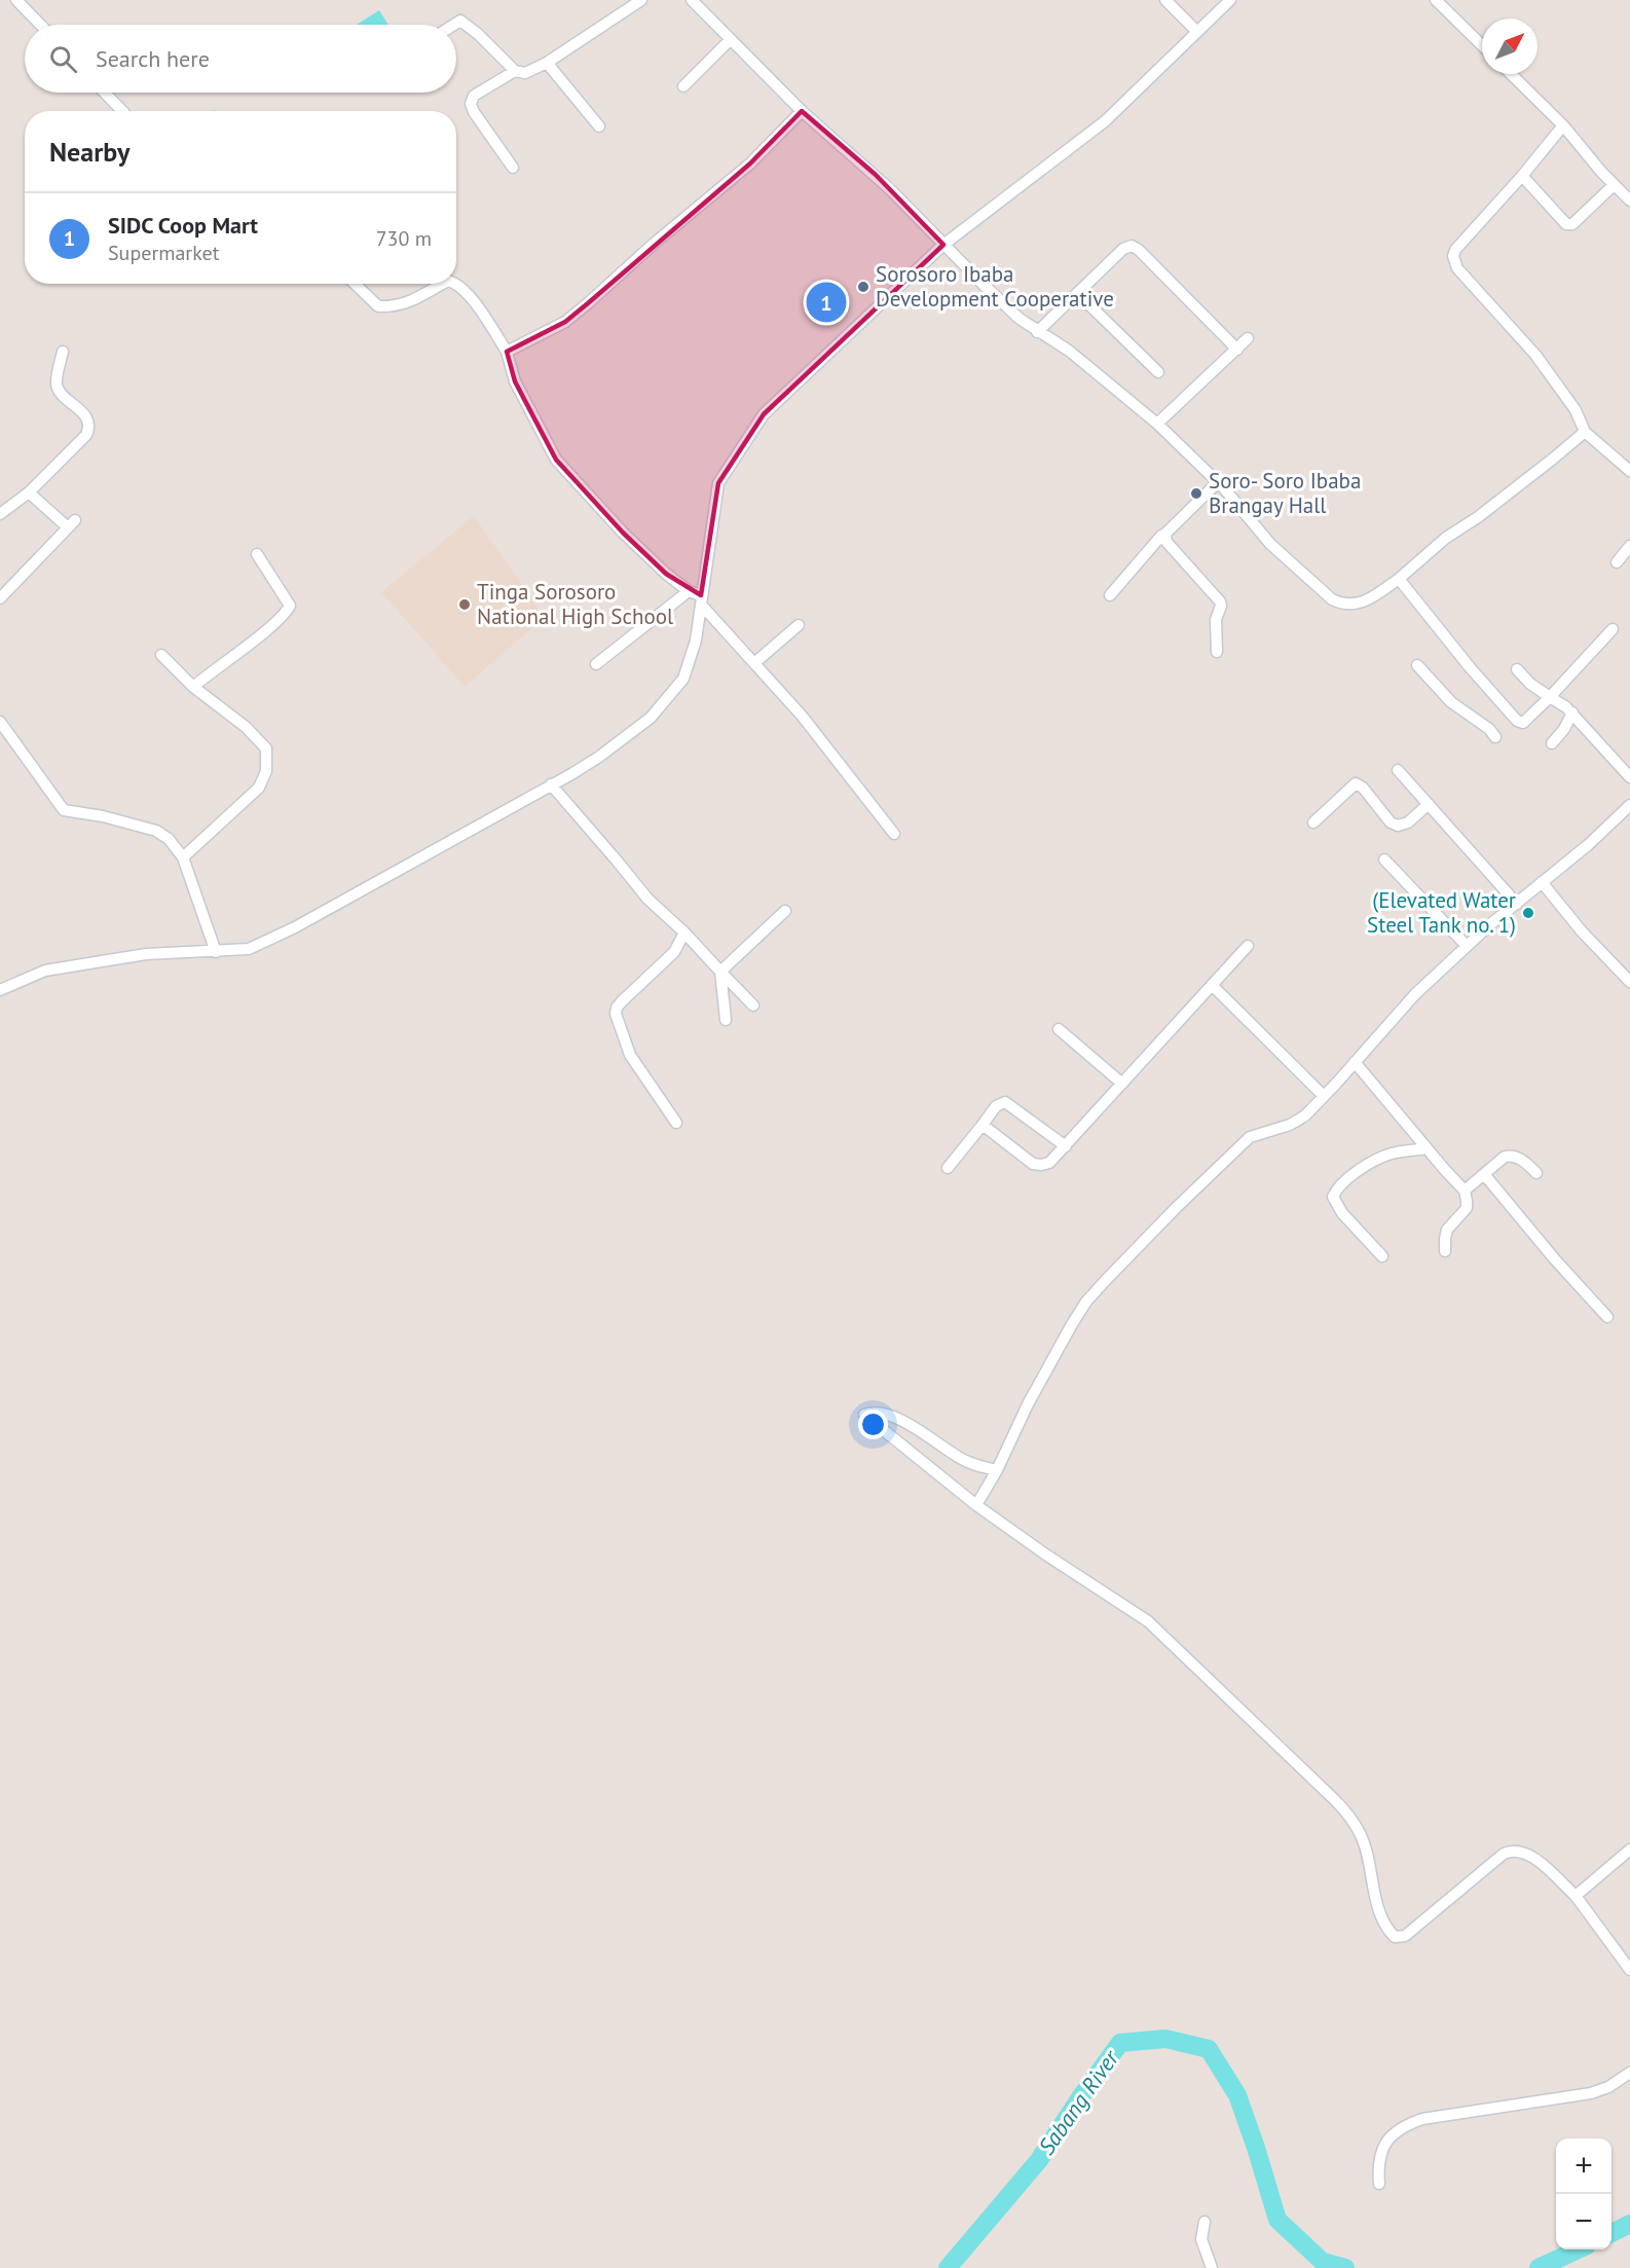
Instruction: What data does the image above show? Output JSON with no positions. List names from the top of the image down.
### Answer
{
  "water": ["Sabang River"],
  "places": [
    "Sorosoro Ibaba Development Cooperative",
    "Soro- Soro Ibaba Brangay Hall",
    "Tinga Sorosoro National High School",
    "(Elevated Water Steel Tank no. 1)"
  ],
  "north": "top right",
  "page": {
    "search": "Search here",
    "heading": "Nearby",
    "list": [
      {
        "mark": "1",
        "name": "SIDC Coop Mart",
        "note": "Supermarket",
        "value": "730 m"
      }
    ],
    "pins": "1",
    "map_buttons": ["+", "−"]
  }
}
